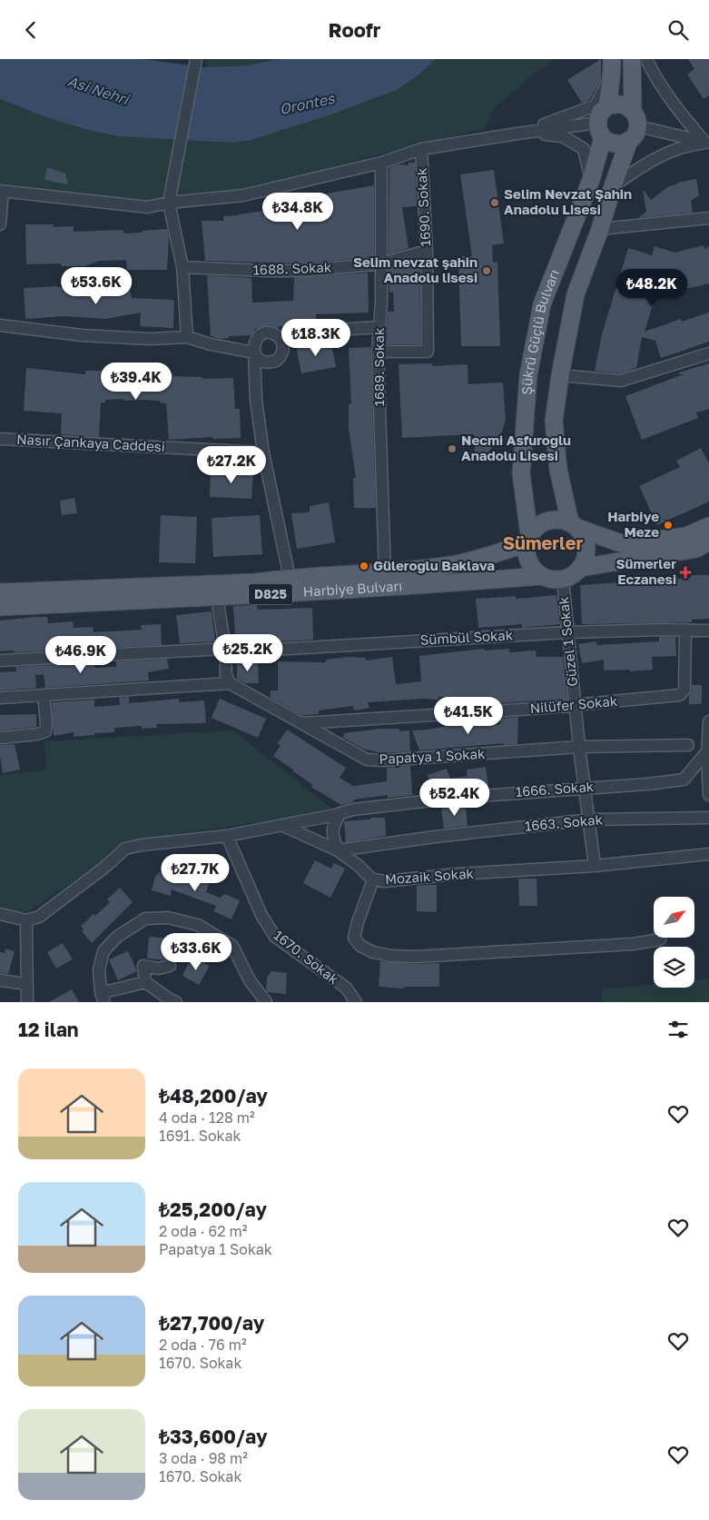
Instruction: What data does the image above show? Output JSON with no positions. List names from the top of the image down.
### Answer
{
  "streets": {
    "main road": ["Şükrü Güçlü Bulvarı", "Harbiye Bulvarı", "D825"],
    "street": [
      "1690. Sokak",
      "1688. Sokak",
      "1689. Sokak",
      "Nasır Çankaya Caddesi",
      "Sümbül Sokak",
      "Güzel 1 Sokak",
      "Nilüfer Sokak",
      "Papatya 1 Sokak",
      "1666. Sokak",
      "1663. Sokak",
      "Mozaik Sokak",
      "1670. Sokak"
    ]
  },
  "crossings": [
    ["1690. Sokak", "1688. Sokak"],
    ["1690. Sokak", "1689. Sokak"],
    ["1688. Sokak", "1689. Sokak"],
    ["Şükrü Güçlü Bulvarı", "Harbiye Bulvarı"],
    ["Şükrü Güçlü Bulvarı", "Güzel 1 Sokak"],
    ["1689. Sokak", "Harbiye Bulvarı"],
    ["Harbiye Bulvarı", "Güzel 1 Sokak"],
    ["Sümbül Sokak", "Güzel 1 Sokak"],
    ["Sümbül Sokak", "Nilüfer Sokak"],
    ["Güzel 1 Sokak", "Nilüfer Sokak"],
    ["Güzel 1 Sokak", "Papatya 1 Sokak"],
    ["Güzel 1 Sokak", "1666. Sokak"],
    ["Güzel 1 Sokak", "1663. Sokak"],
    ["Güzel 1 Sokak", "Mozaik Sokak"],
    ["Nilüfer Sokak", "Papatya 1 Sokak"],
    ["1666. Sokak", "Mozaik Sokak"],
    ["1663. Sokak", "Mozaik Sokak"]
  ],
  "districts": ["Sümerler"],
  "water": ["Asi Nehri", "Orontes"],
  "places": {
    "other": [
      "Selim Nevzat Şahin Anadolu Lisesi",
      "Selim nevzat şahin Anadolu lisesi",
      "Necmi Asfuroğlu Anadolu Lisesi",
      "Harbiye Meze",
      "Güleroğlu Baklava"
    ],
    "health": ["Sümerler Eczanesi"]
  },
  "north": "top right",
  "page": {
    "header": "Roofr",
    "price": [
      "₺34.8K",
      "₺53.6K",
      "₺48.2K",
      "₺18.3K",
      "₺39.4K",
      "₺27.2K",
      "₺25.2K",
      "₺46.9K",
      "₺41.5K",
      "₺52.4K",
      "₺27.7K",
      "₺33.6K"
    ],
    "heading": "12 ilan",
    "list": [
      {
        "name": "₺48,200/ay",
        "note": "4 oda · 128 m² · 1691. Sokak"
      },
      {
        "name": "₺25,200/ay",
        "note": "2 oda · 62 m² · Papatya 1 Sokak"
      },
      {
        "name": "₺27,700/ay",
        "note": "2 oda · 76 m² · 1670. Sokak"
      },
      {
        "name": "₺33,600/ay",
        "note": "3 oda · 98 m² · 1670. Sokak"
      }
    ]
  }
}
